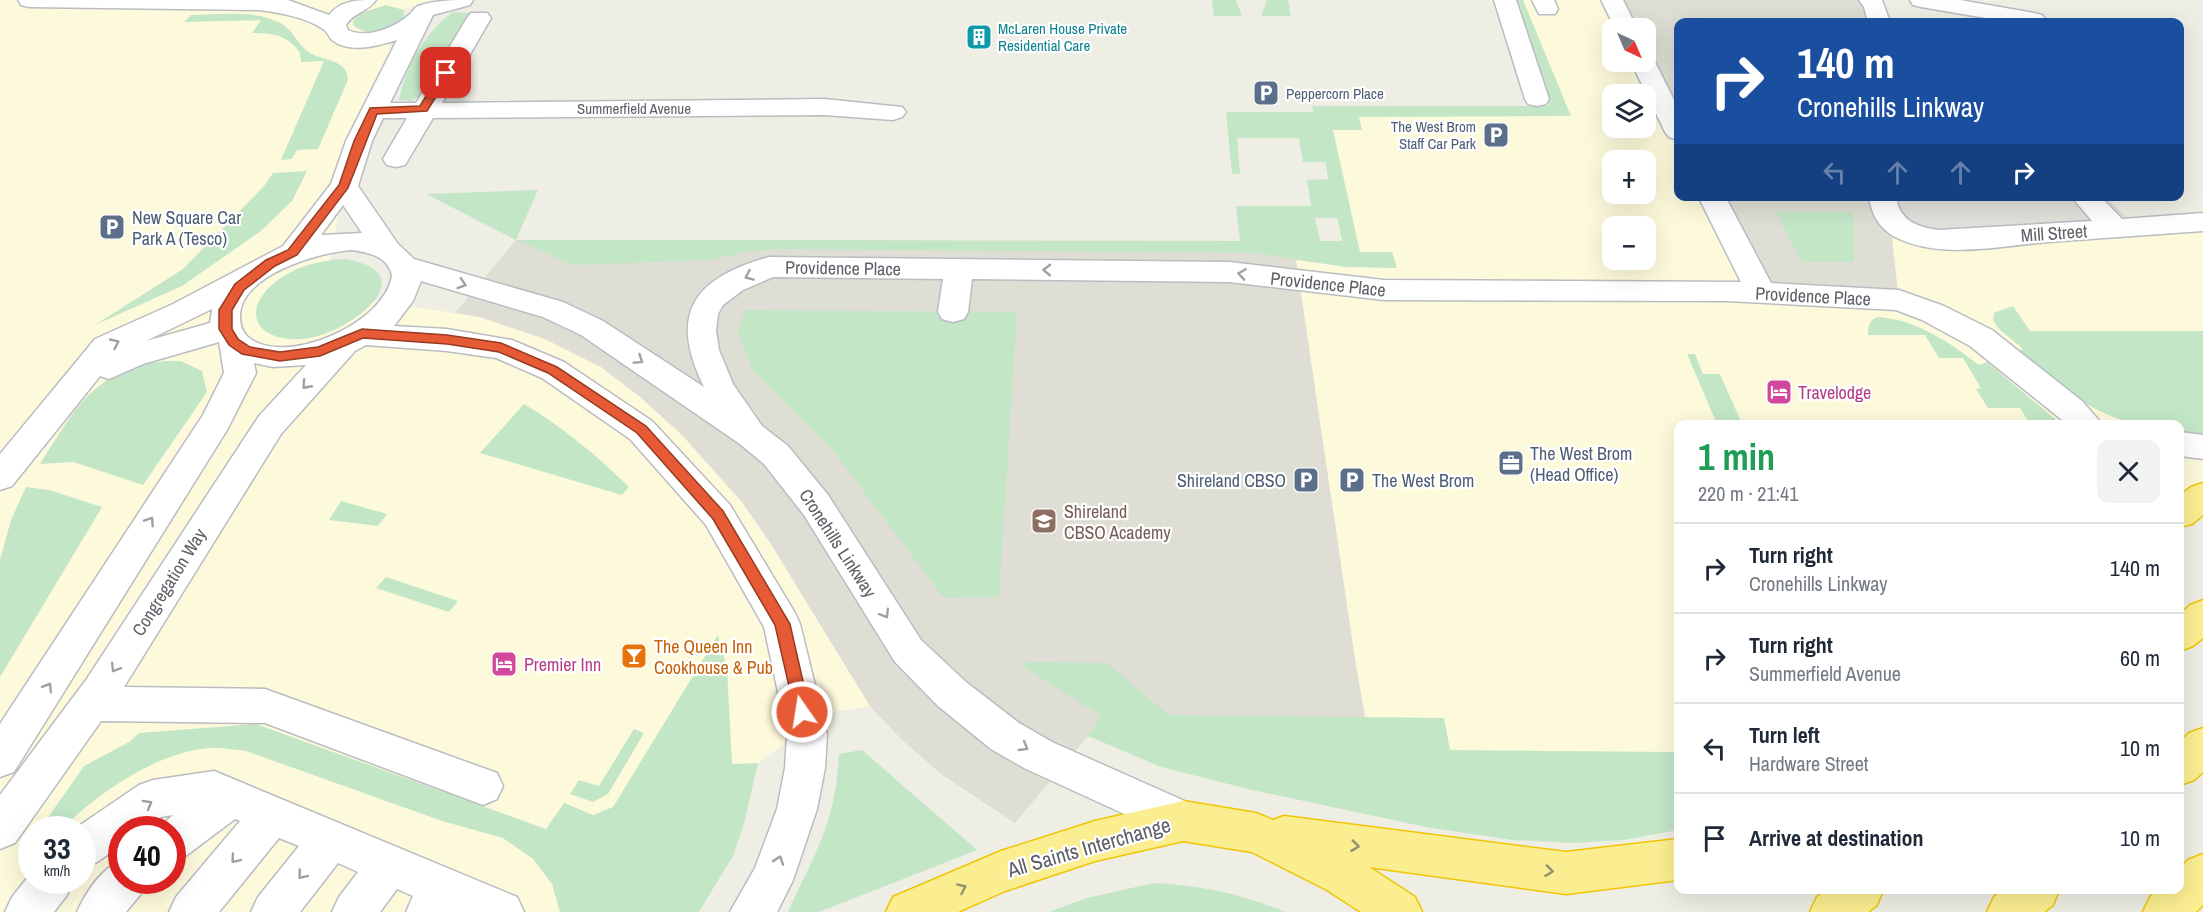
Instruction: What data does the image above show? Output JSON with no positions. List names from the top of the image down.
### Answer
{
  "streets": {
    "highway": ["All Saints Interchange"],
    "street": [
      "Summerfield Avenue",
      "Mill Street",
      "Providence Place",
      "Cronehills Linkway",
      "Congregation Way"
    ]
  },
  "crossings": [
    ["Summerfield Avenue", "Cronehills Linkway"],
    ["Providence Place", "Cronehills Linkway"],
    ["Cronehills Linkway", "Congregation Way"],
    ["Cronehills Linkway", "All Saints Interchange"]
  ],
  "one_way": ["Providence Place", "Cronehills Linkway", "All Saints Interchange"],
  "places": {
    "building": ["McLaren House Private Residential Care"],
    "parking": [
      "Peppercorn Place",
      "The West Brom Staff Car Park",
      "New Square Car Park A (Tesco)",
      "Shireland CBSO",
      "The West Brom"
    ],
    "hotel": ["Travelodge", "Premier Inn"],
    "office": ["The West Brom (Head Office)"],
    "school or university": ["Shireland CBSO Academy"],
    "bar": ["The Queen Inn Cookhouse & Pub"]
  },
  "north": "bottom right",
  "page": {
    "map_buttons": ["+", "−"],
    "turn": ["140 m", "Cronehills Linkway"],
    "heading": ["1 min", "220 m · 21:41"],
    "list": [
      {
        "name": "Turn right",
        "note": "Cronehills Linkway",
        "value": "140 m"
      },
      {
        "name": "Turn right",
        "note": "Summerfield Avenue",
        "value": "60 m"
      },
      {
        "name": "Turn left",
        "note": "Hardware Street",
        "value": "10 m"
      },
      {
        "name": "Arrive at destination",
        "value": "10 m"
      }
    ],
    "speed": "33 km/h",
    "limit": "40"
  }
}
